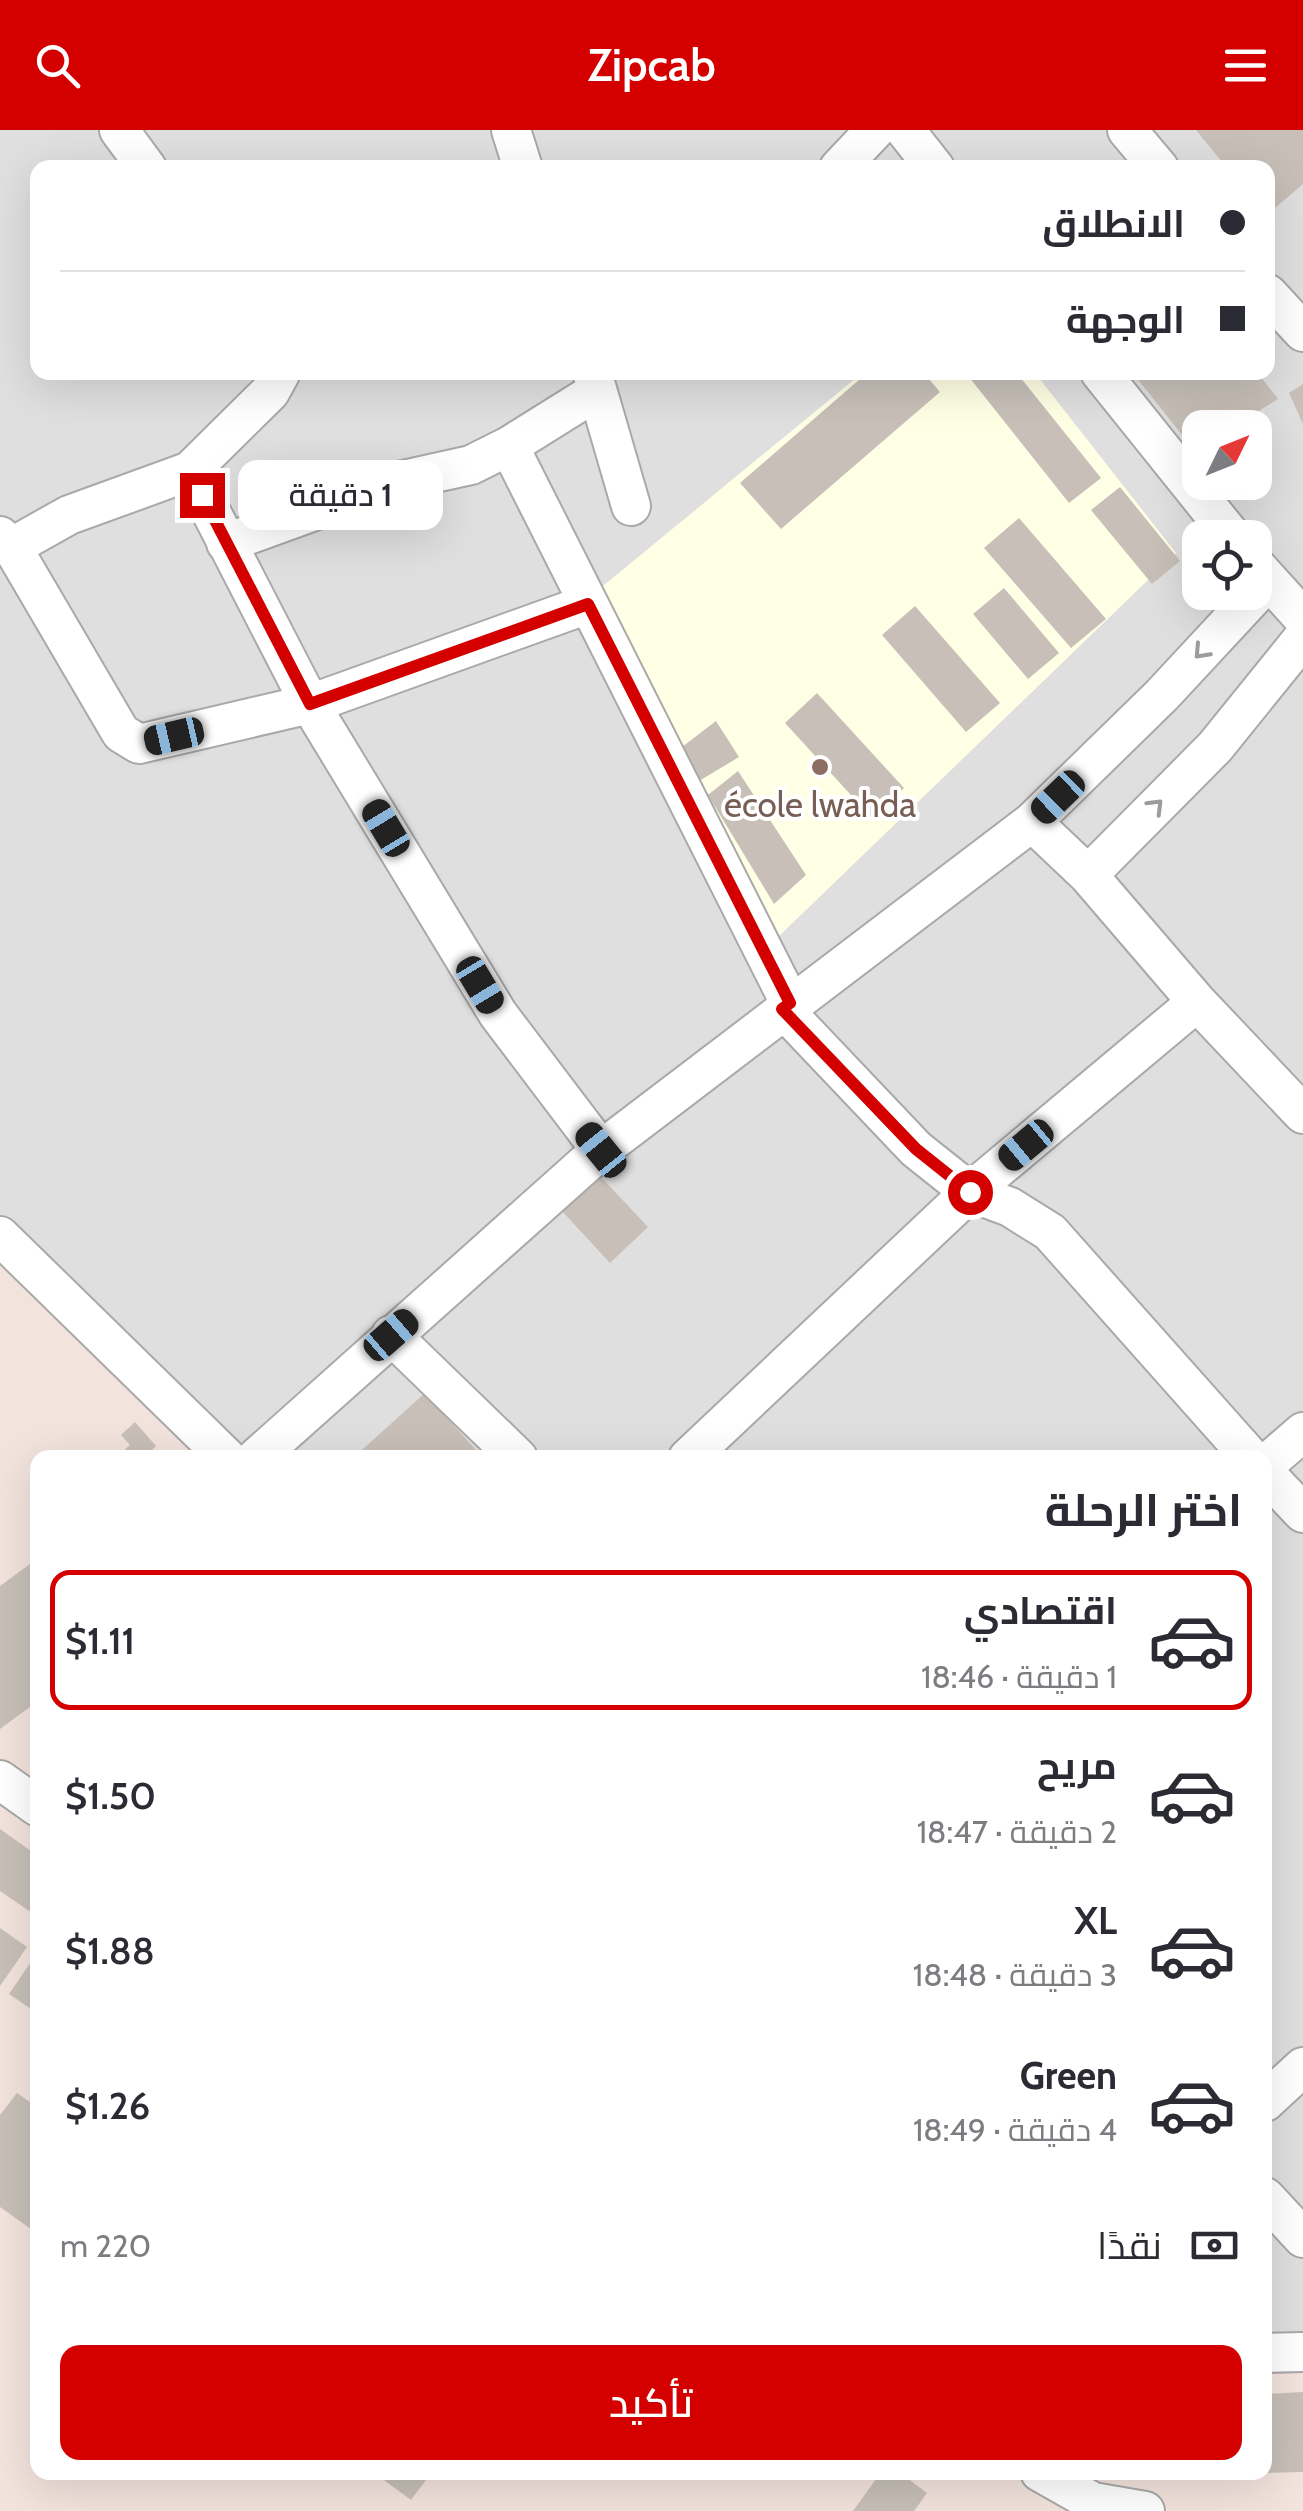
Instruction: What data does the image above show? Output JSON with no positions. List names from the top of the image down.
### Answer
{
  "places": ["école lwahda"],
  "north": "top right",
  "page": {
    "header": "Zipcab",
    "banner": ["الانطلاق", "الوجهة"],
    "bubble": "1 دقيقة",
    "heading": "اختر الرحلة",
    "list": [
      {
        "name": "اقتصادي",
        "note": "1 دقيقة · 18:46",
        "value": "$1.11"
      },
      {
        "name": "مريح",
        "note": "2 دقيقة · 18:47",
        "value": "$1.50"
      },
      {
        "name": "XL",
        "note": "3 دقيقة · 18:48",
        "value": "$1.88"
      },
      {
        "name": "Green",
        "note": "4 دقيقة · 18:49",
        "value": "$1.26"
      }
    ],
    "pay": ["نقدًا", "220 m"],
    "buttons": "تأكيد"
  }
}
